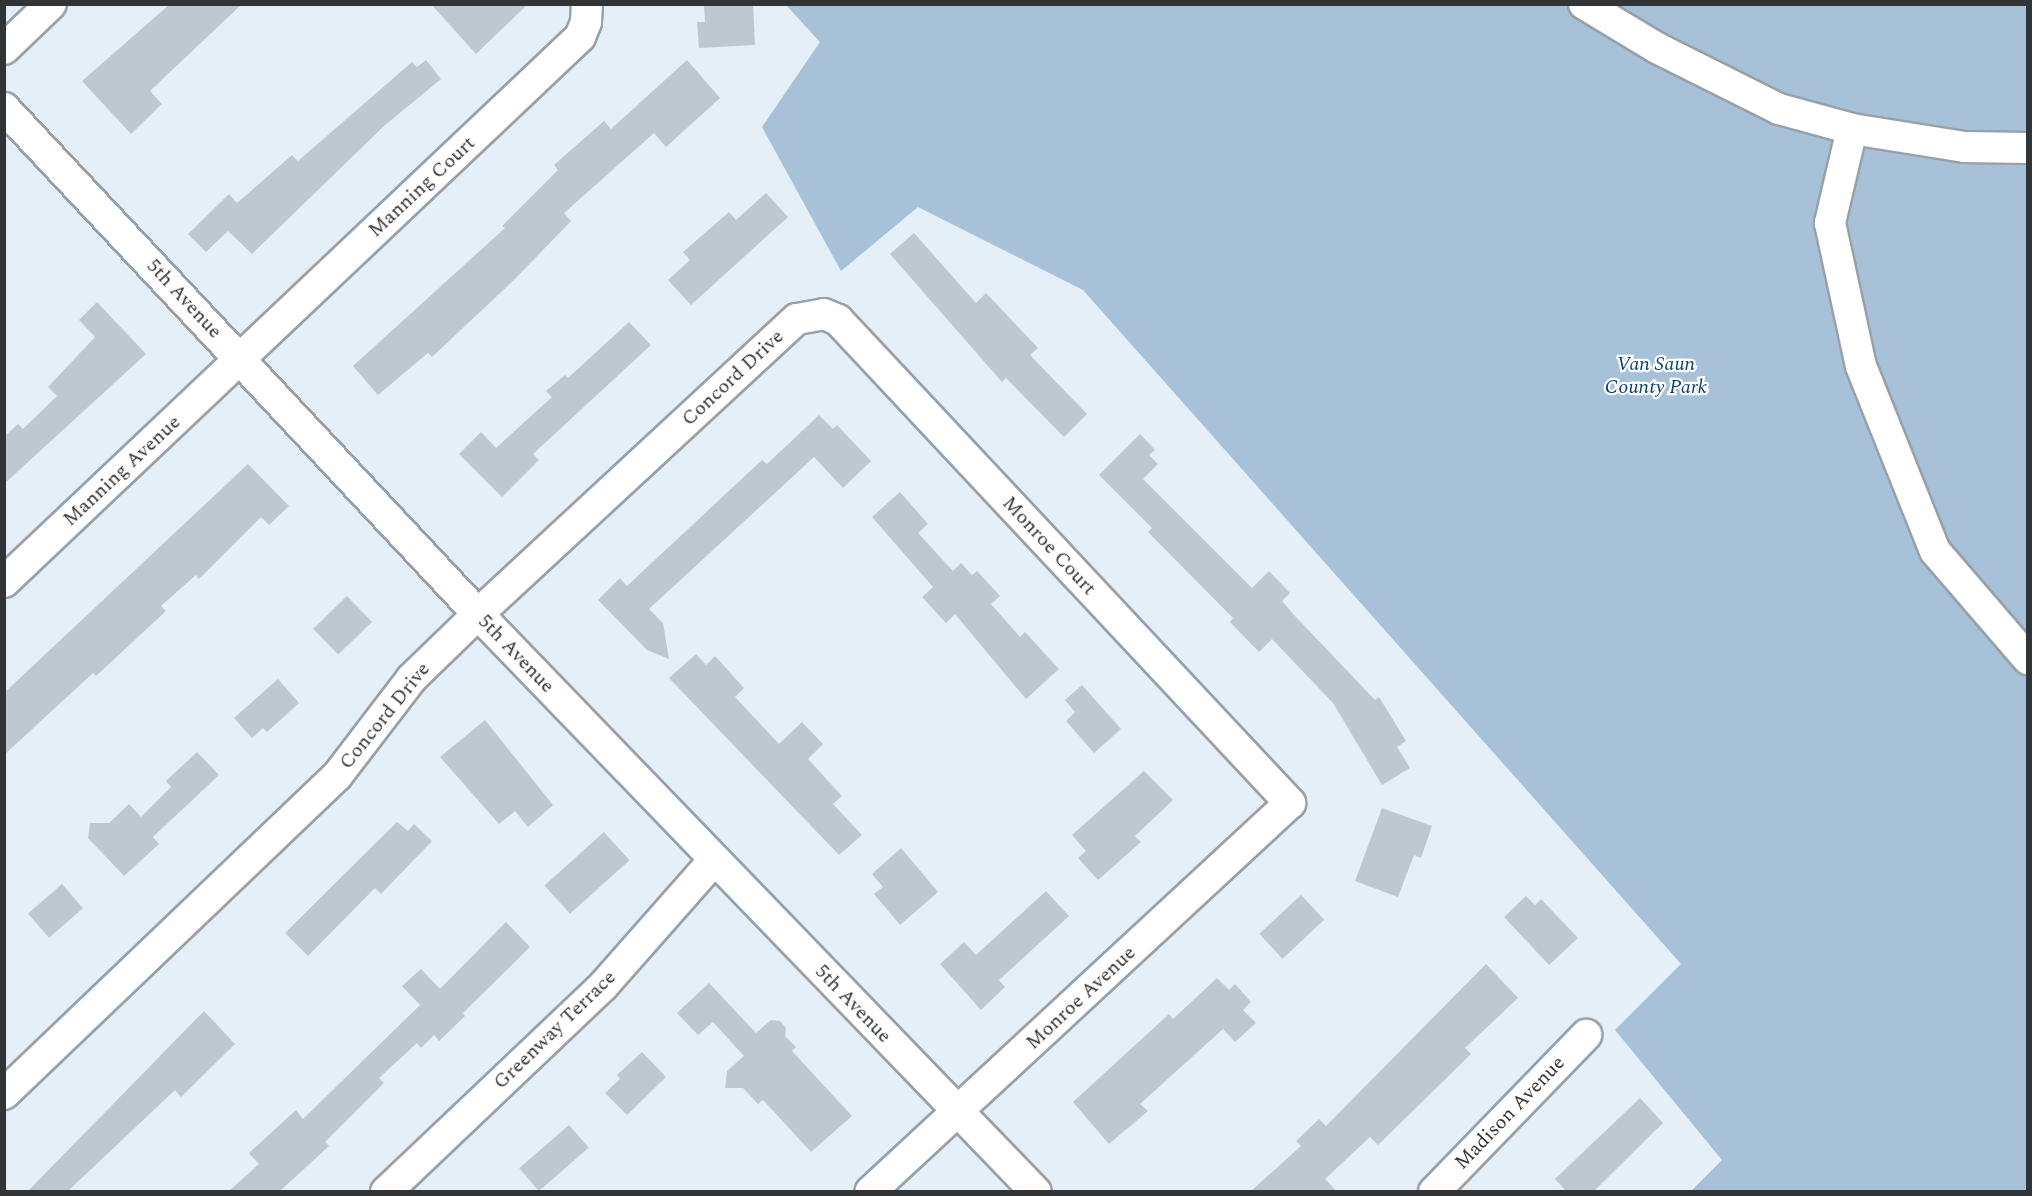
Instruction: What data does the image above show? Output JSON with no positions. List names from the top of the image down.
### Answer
{
  "streets": {
    "street": [
      "Manning Court",
      "5th Avenue",
      "Concord Drive",
      "Manning Avenue",
      "Monroe Court",
      "Monroe Avenue",
      "Greenway Terrace",
      "Madison Avenue"
    ]
  },
  "crossings": [
    ["Manning Court", "5th Avenue"],
    ["Manning Court", "Manning Avenue"],
    ["5th Avenue", "Concord Drive"],
    ["5th Avenue", "Manning Avenue"],
    ["5th Avenue", "Monroe Avenue"],
    ["5th Avenue", "Greenway Terrace"],
    ["Concord Drive", "Monroe Court"],
    ["Monroe Court", "Monroe Avenue"]
  ],
  "parks": ["Van Saun County Park"]
}
